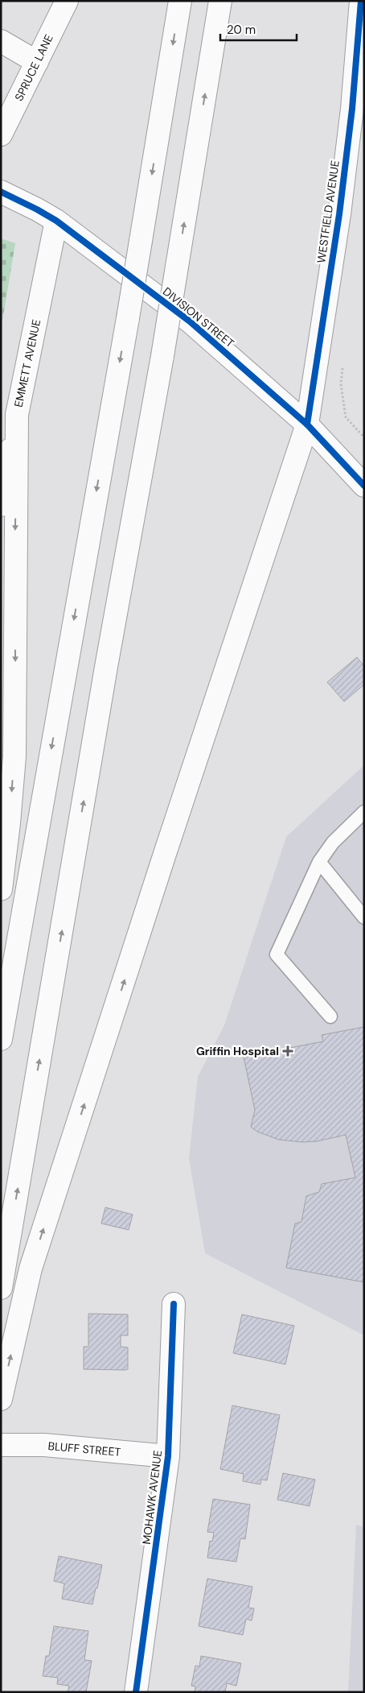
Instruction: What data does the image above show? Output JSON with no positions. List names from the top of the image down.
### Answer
{
  "streets": {
    "main road": [
      "SPRUCE LANE",
      "WESTFIELD AVENUE",
      "DIVISION STREET",
      "EMMETT AVENUE",
      "BLUFF STREET",
      "MOHAWK AVENUE"
    ]
  },
  "crossings": [
    ["WESTFIELD AVENUE", "DIVISION STREET"],
    ["DIVISION STREET", "EMMETT AVENUE"],
    ["BLUFF STREET", "MOHAWK AVENUE"]
  ],
  "places": {
    "health": ["Griffin Hospital"]
  },
  "scale_bar": "20 m"
}
